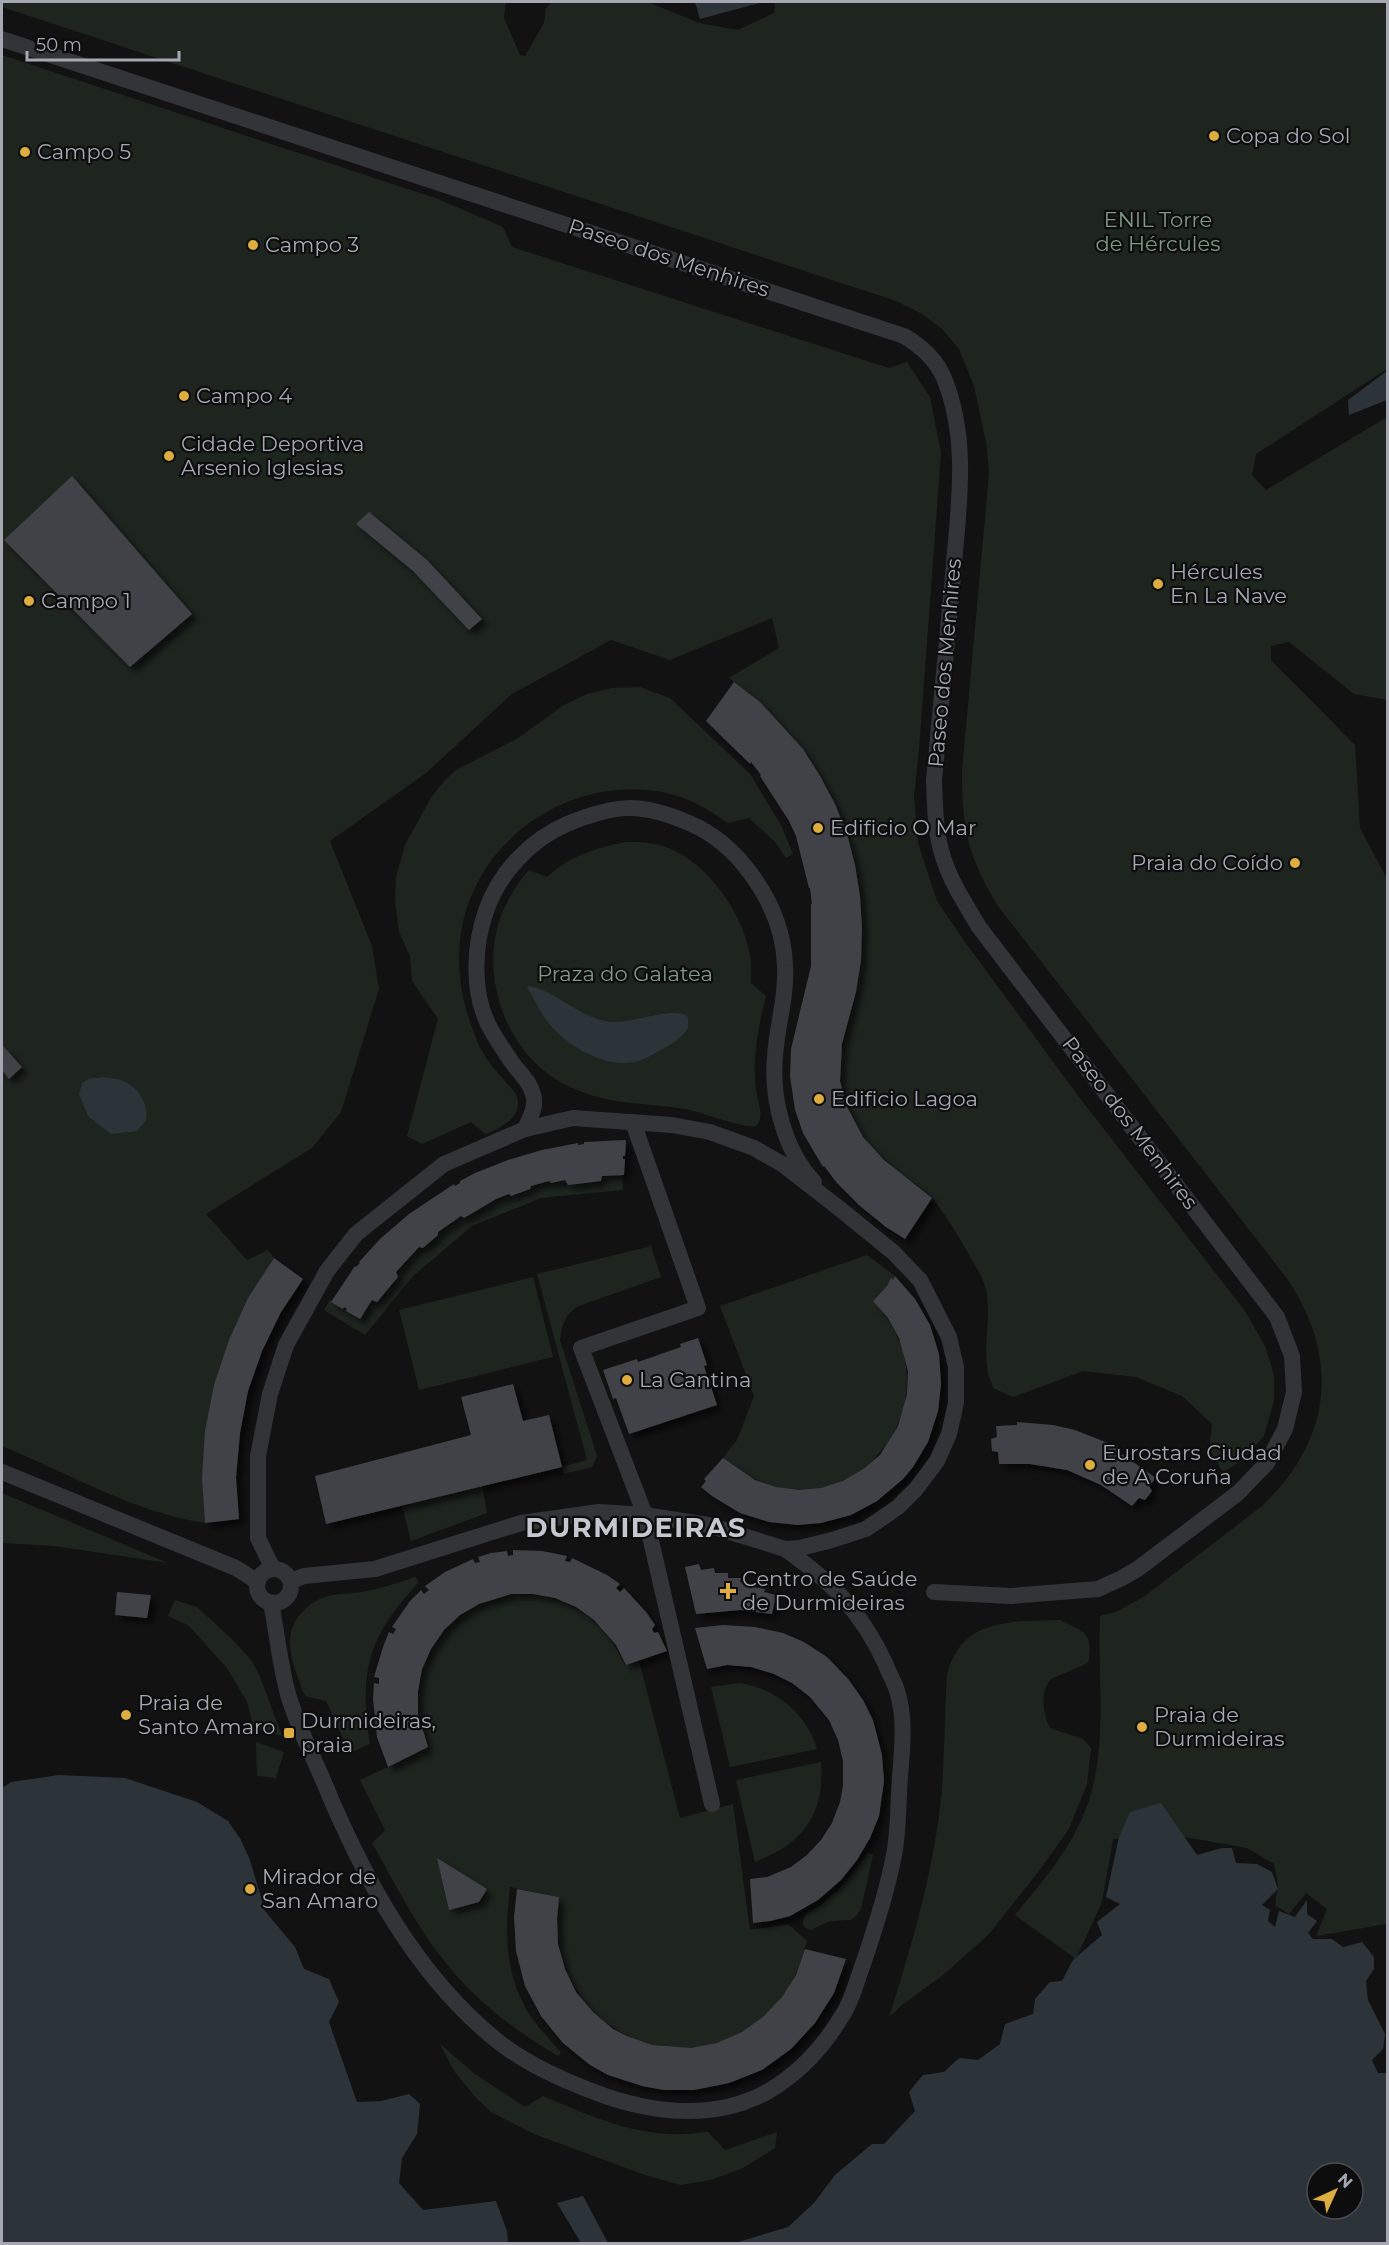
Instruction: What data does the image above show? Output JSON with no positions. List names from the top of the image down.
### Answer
{
  "streets": {
    "street": ["Paseo dos Menhires"]
  },
  "districts": ["DURMIDEIRAS"],
  "parks": ["ENIL Torre de Hércules", "Praza do Galatea"],
  "places": {
    "other": [
      "Copa do Sol",
      "Campo 5",
      "Campo 3",
      "Campo 4",
      "Cidade Deportiva Arsenio Iglesias",
      "Hércules En La Nave",
      "Campo 1",
      "Edificio O Mar",
      "Praia do Coído",
      "Edificio Lagoa",
      "La Cantina",
      "Eurostars Ciudad de A Coruña",
      "Praia de Santo Amaro",
      "Praia de Durmideiras",
      "Mirador de San Amaro"
    ],
    "health": ["Centro de Saúde de Durmideiras"],
    "transit": ["Durmideiras, praia"]
  },
  "scale_bar": "50 m",
  "north": "top right"
}
